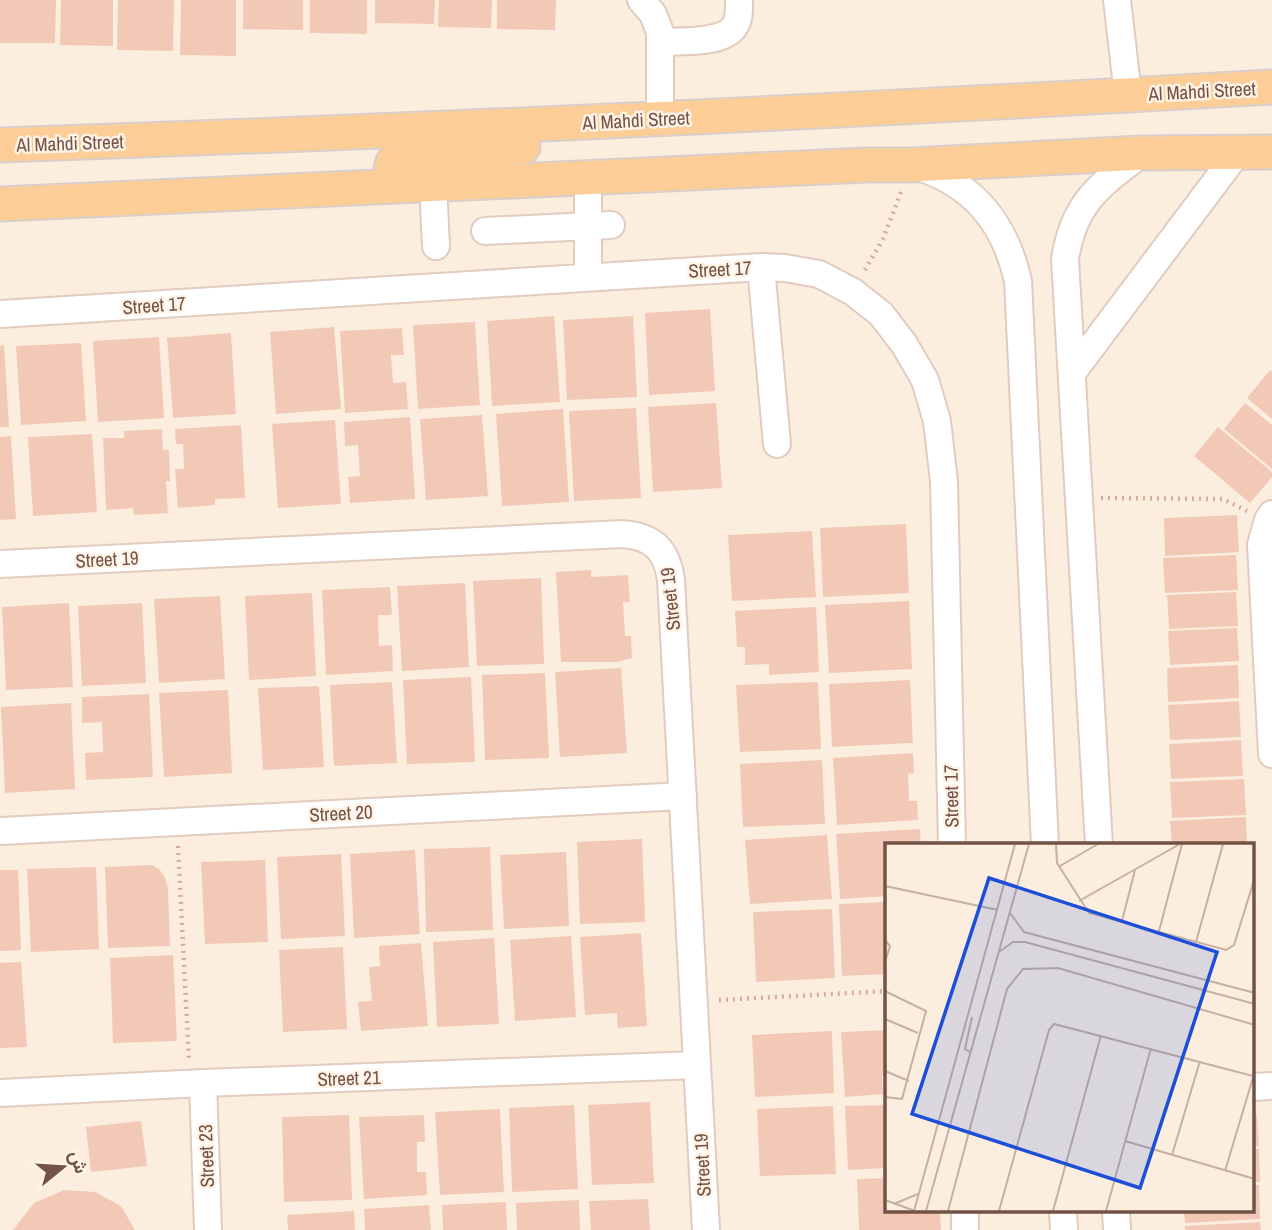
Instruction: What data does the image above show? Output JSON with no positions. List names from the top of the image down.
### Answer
{
  "streets": {
    "main road": ["Al Mahdi Street"],
    "street": [
      "Street 17",
      "Street 19",
      "Street 20",
      "Street 21",
      "Street 23"
    ]
  },
  "crossings": [
    ["Street 19", "Street 20"],
    ["Street 19", "Street 21"],
    ["Street 21", "Street 23"]
  ],
  "north": "right"
}
